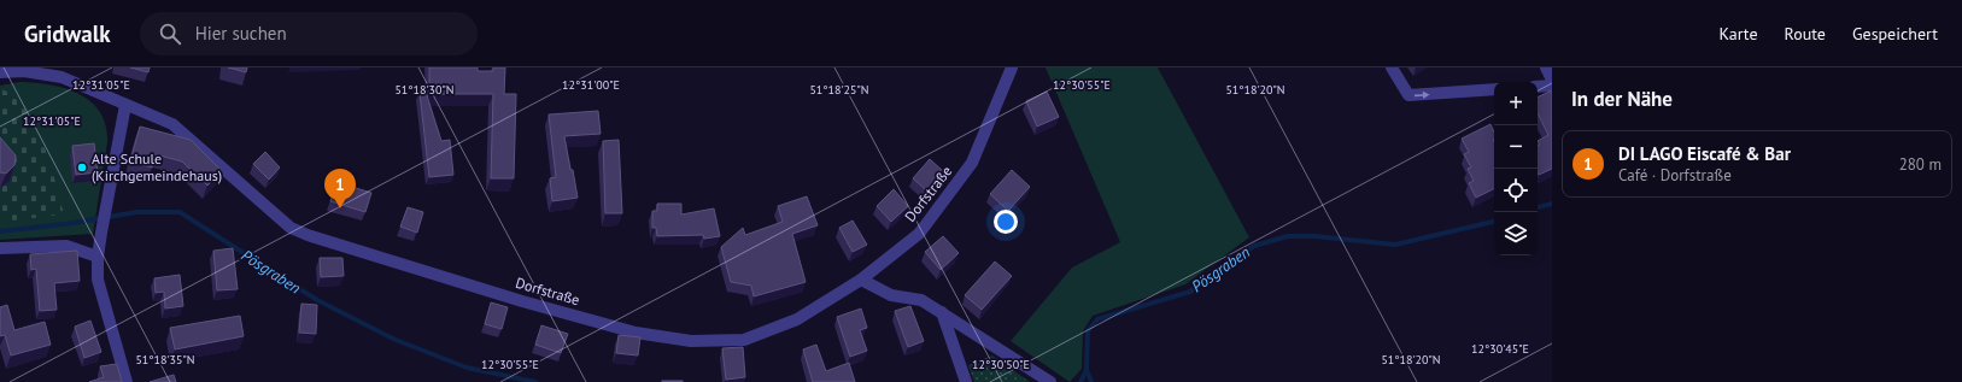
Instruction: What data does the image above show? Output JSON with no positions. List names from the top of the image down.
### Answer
{
  "streets": {
    "street": ["Dorfstraße"]
  },
  "water": ["Pösgraben"],
  "places": ["Alte Schule (Kirchgemeindehaus)"],
  "page": {
    "header": "Gridwalk",
    "search": "Hier suchen",
    "nav": ["Karte", "Route", "Gespeichert"],
    "heading": "In der Nähe",
    "map_buttons": ["+", "−"],
    "list": [
      {
        "mark": "1",
        "name": "DI LAGO Eiscafé & Bar",
        "note": "Café · Dorfstraße",
        "value": "280 m"
      }
    ],
    "pins": "1"
  },
  "coordinates": [
    "12°31'05\"E",
    "12°31'00\"E",
    "12°30'55\"E",
    "51°18'30\"N",
    "51°18'25\"N",
    "51°18'20\"N",
    "12°30'45\"E",
    "51°18'35\"N",
    "12°30'50\"E"
  ]
}
